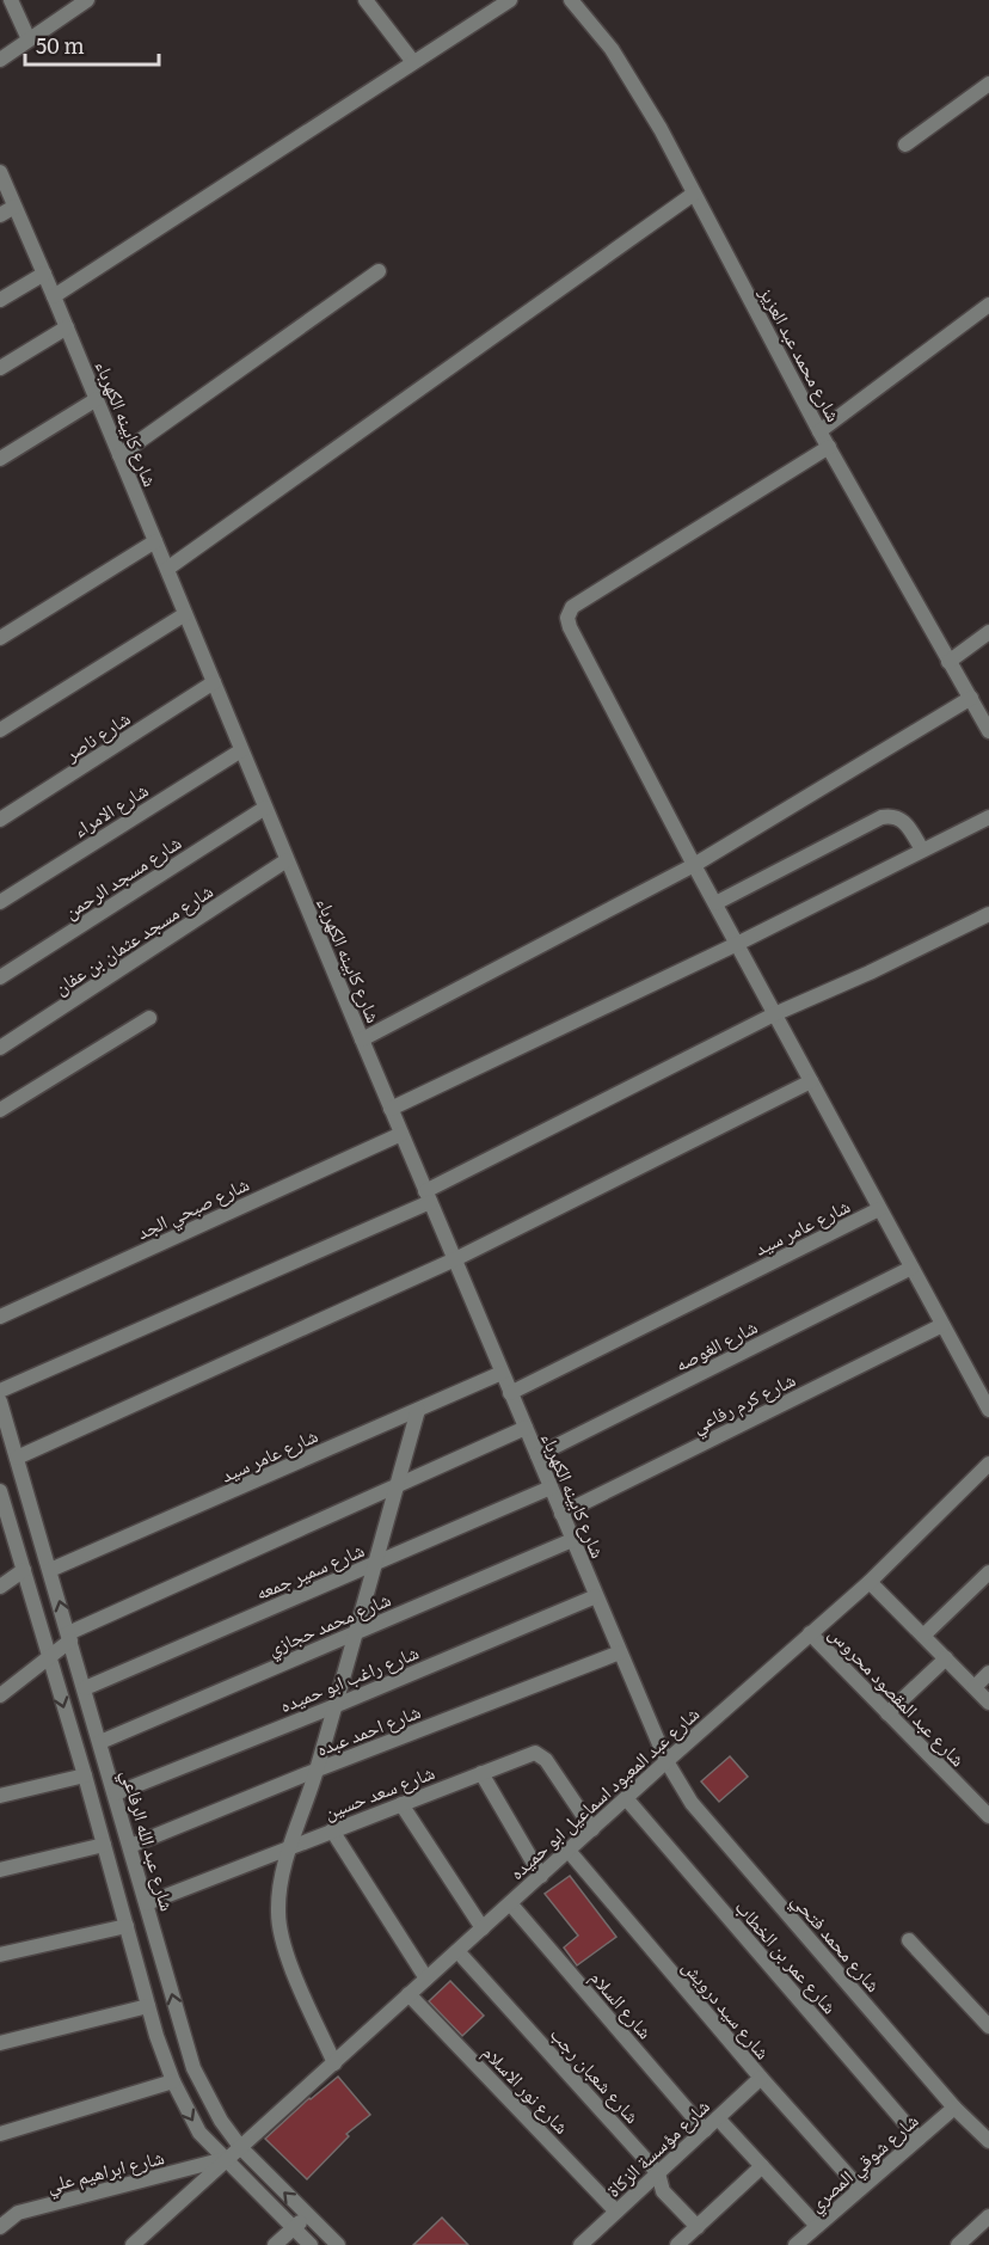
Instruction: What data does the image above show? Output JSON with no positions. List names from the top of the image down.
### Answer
{
  "streets": {
    "street": [
      "شارع محمد عبد العزيز",
      "شارع كابينه الكهرباء",
      "شارع ناصر",
      "شارع الامراء",
      "شارع مسجد الرحمن",
      "شارع مسجد عثمان بن عفان",
      "شارع صبحي الجد",
      "شارع عامر سيد",
      "شارع الغوصه",
      "شارع كرم رفاعي",
      "شارع سمير جمعه",
      "شارع محمد حجازي",
      "شارع راغب ابو حميده",
      "شارع عبد المقصود محروس",
      "شارع احمد عبده",
      "شارع سعد حسين",
      "شارع عبد المعبود اسماعيل ابو حميده",
      "شارع عبد الله الرفاعي",
      "شارع محمد فتحي",
      "شارع عمر بن الخطاب",
      "شارع السلام",
      "شارع سيد درويش",
      "شارع شعبان رجب",
      "شارع نور الاسلام",
      "شارع مؤسسة الزكاة",
      "شارع شوقي المصري",
      "شارع ابراهيم علي"
    ]
  },
  "crossings": [
    ["شارع كابينه الكهرباء", "شارع ناصر"],
    ["شارع كابينه الكهرباء", "شارع الامراء"],
    ["شارع كابينه الكهرباء", "شارع مسجد الرحمن"],
    ["شارع كابينه الكهرباء", "شارع مسجد عثمان بن عفان"],
    ["شارع كابينه الكهرباء", "شارع صبحي الجد"],
    ["شارع كابينه الكهرباء", "شارع عامر سيد"],
    ["شارع كابينه الكهرباء", "شارع الغوصه"],
    ["شارع كابينه الكهرباء", "شارع كرم رفاعي"],
    ["شارع كابينه الكهرباء", "شارع سمير جمعه"],
    ["شارع كابينه الكهرباء", "شارع محمد حجازي"],
    ["شارع كابينه الكهرباء", "شارع راغب ابو حميده"],
    ["شارع كابينه الكهرباء", "شارع احمد عبده"],
    ["شارع كابينه الكهرباء", "شارع عبد المعبود اسماعيل ابو حميده"],
    ["شارع كابينه الكهرباء", "شارع محمد فتحي"],
    ["شارع عامر سيد", "شارع عبد الله الرفاعي"],
    ["شارع سمير جمعه", "شارع عبد الله الرفاعي"],
    ["شارع محمد حجازي", "شارع عبد الله الرفاعي"],
    ["شارع راغب ابو حميده", "شارع عبد الله الرفاعي"],
    ["شارع عبد المقصود محروس", "شارع عبد المعبود اسماعيل ابو حميده"],
    ["شارع احمد عبده", "شارع عبد الله الرفاعي"],
    ["شارع سعد حسين", "شارع عبد المعبود اسماعيل ابو حميده"],
    ["شارع سعد حسين", "شارع عبد الله الرفاعي"],
    ["شارع عبد المعبود اسماعيل ابو حميده", "شارع عبد الله الرفاعي"],
    ["شارع عبد المعبود اسماعيل ابو حميده", "شارع محمد فتحي"],
    ["شارع عبد المعبود اسماعيل ابو حميده", "شارع عمر بن الخطاب"],
    ["شارع عبد المعبود اسماعيل ابو حميده", "شارع السلام"],
    ["شارع عبد المعبود اسماعيل ابو حميده", "شارع سيد درويش"],
    ["شارع عبد المعبود اسماعيل ابو حميده", "شارع شعبان رجب"],
    ["شارع عبد المعبود اسماعيل ابو حميده", "شارع نور الاسلام"],
    ["شارع عبد المعبود اسماعيل ابو حميده", "شارع ابراهيم علي"],
    ["شارع محمد فتحي", "شارع شوقي المصري"],
    ["شارع عمر بن الخطاب", "شارع شوقي المصري"],
    ["شارع السلام", "شارع مؤسسة الزكاة"],
    ["شارع سيد درويش", "شارع مؤسسة الزكاة"],
    ["شارع سيد درويش", "شارع شوقي المصري"],
    ["شارع شعبان رجب", "شارع مؤسسة الزكاة"],
    ["شارع نور الاسلام", "شارع مؤسسة الزكاة"]
  ],
  "scale_bar": "50 m"
}
